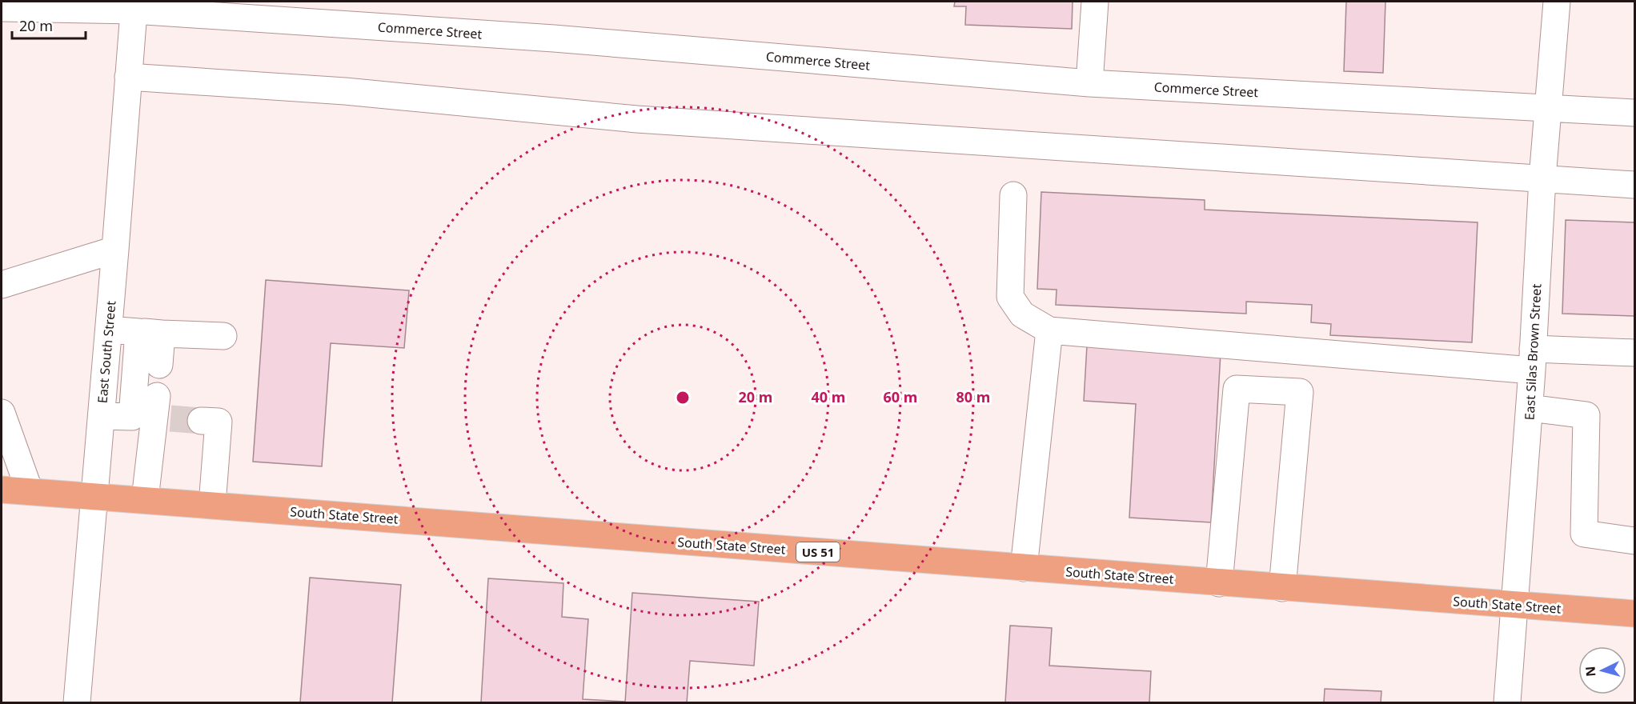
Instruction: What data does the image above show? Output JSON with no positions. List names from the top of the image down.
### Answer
{
  "streets": {
    "main road": ["South State Street", "US 51"],
    "street": ["Commerce Street", "East South Street", "East Silas Brown Street"]
  },
  "crossings": [
    ["Commerce Street", "East South Street"],
    ["Commerce Street", "East Silas Brown Street"],
    ["East South Street", "South State Street"],
    ["East Silas Brown Street", "South State Street"]
  ],
  "scale_bar": "20 m",
  "north": "left",
  "rings": [
    "20 m",
    "40 m",
    "60 m",
    "80 m"
  ]
}
